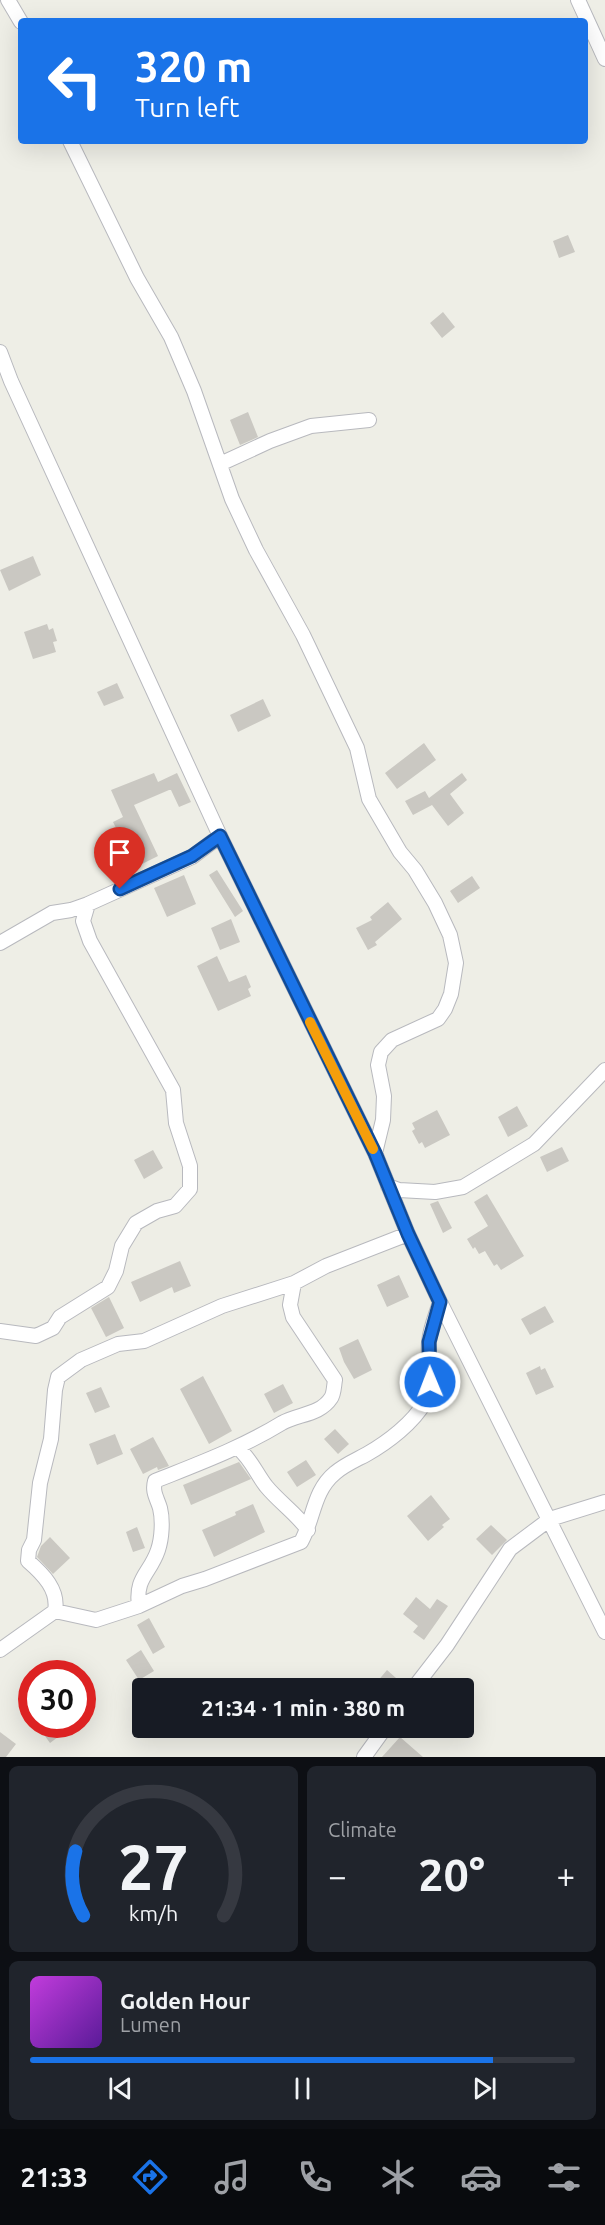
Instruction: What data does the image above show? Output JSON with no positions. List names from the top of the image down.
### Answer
{
  "page": {
    "turn": ["320 m", "Turn left"],
    "limit": "30",
    "trip": "21:34 · 1 min · 380 m",
    "tile": "Climate",
    "heat": ["−", "20°", "+"],
    "song": ["Golden Hour", "Lumen"],
    "tabs": "21:33",
    "gauge": ["27", "km/h"]
  }
}
